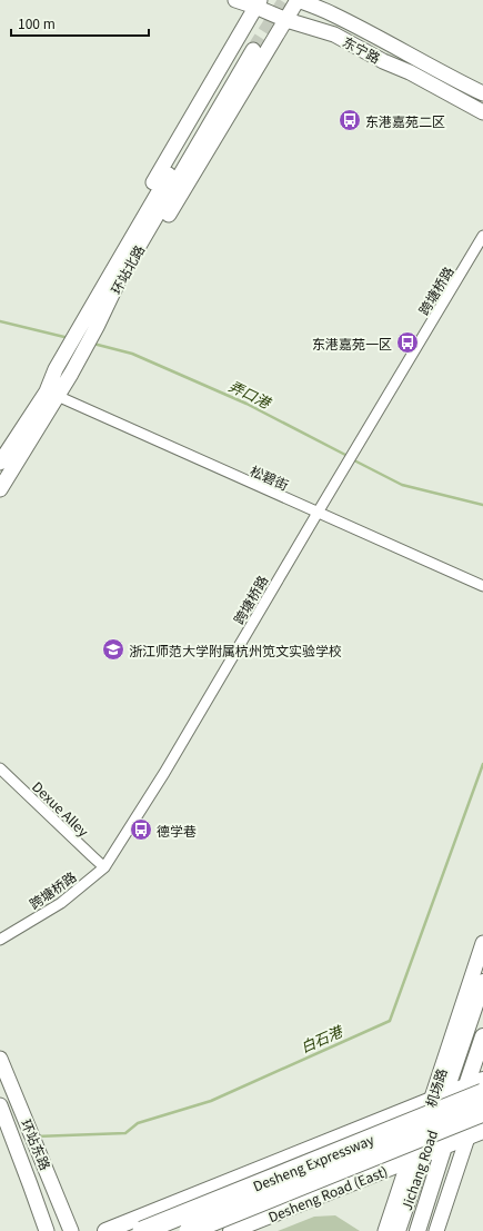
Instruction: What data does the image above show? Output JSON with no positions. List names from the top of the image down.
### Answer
{
  "streets": {
    "highway": ["Desheng Expressway"],
    "main road": [
      "东宁路",
      "环站北路",
      "机场路",
      "环站东路",
      "Jichang Road",
      "Desheng Road (East)"
    ],
    "street": ["跨塘桥路", "松碧街", "Dexue Alley"]
  },
  "crossings": [
    ["环站北路", "松碧街"],
    ["跨塘桥路", "松碧街"],
    ["跨塘桥路", "Dexue Alley"],
    ["机场路", "Desheng Expressway"],
    ["机场路", "Jichang Road"],
    ["机场路", "Desheng Road (East)"],
    ["Jichang Road", "Desheng Road (East)"]
  ],
  "water": ["弄口港", "白石港"],
  "places": {
    "bus stop": ["东港嘉苑二区", "东港嘉苑一区", "德学巷"],
    "school or university": ["浙江师范大学附属杭州笕文实验学校"]
  },
  "scale_bar": "100 m"
}
